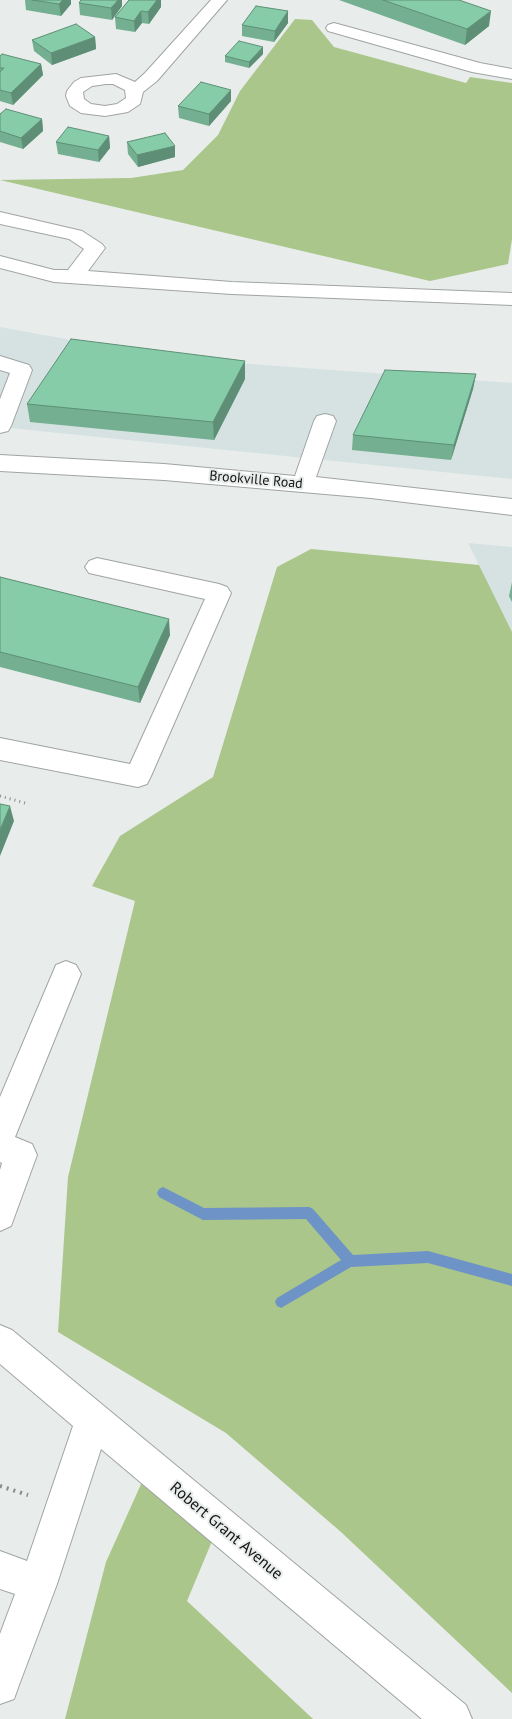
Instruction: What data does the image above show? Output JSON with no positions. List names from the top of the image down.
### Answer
{
  "streets": {
    "street": ["Brookville Road", "Robert Grant Avenue"]
  }
}
